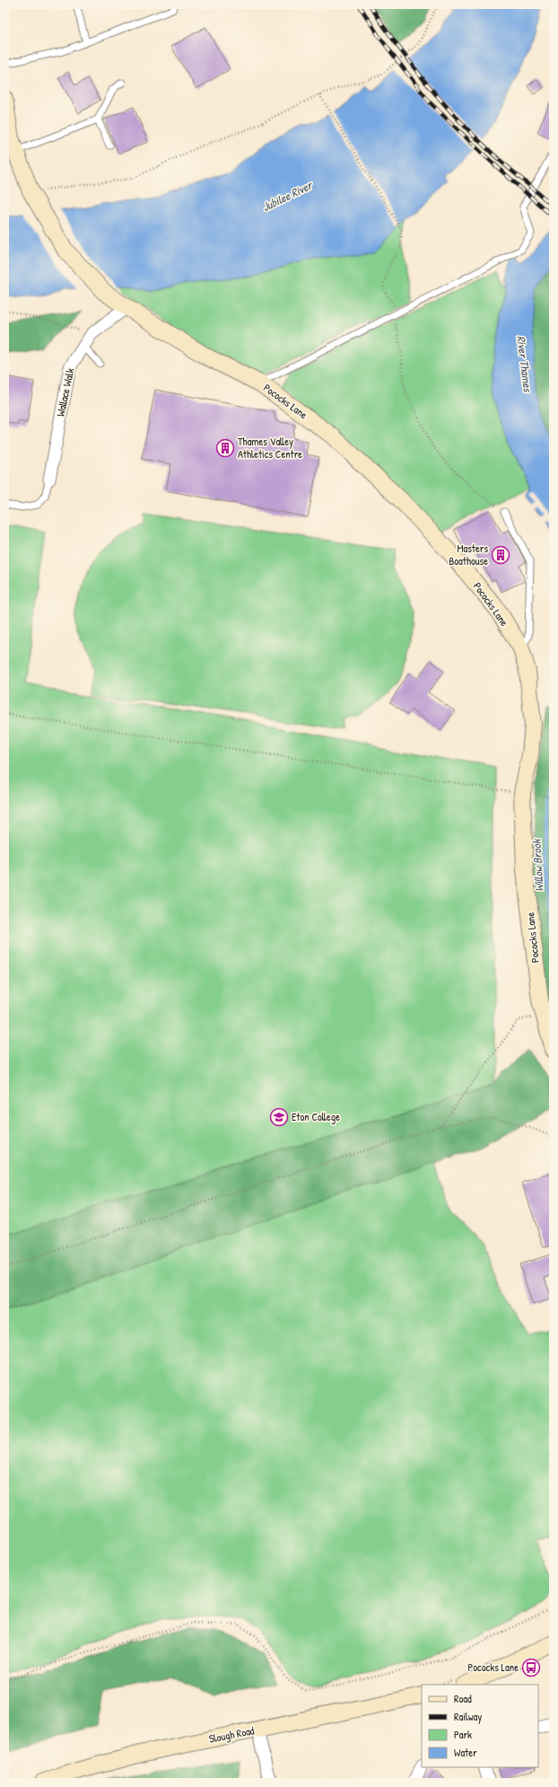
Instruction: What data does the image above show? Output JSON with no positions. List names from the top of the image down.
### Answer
{
  "streets": {
    "main road": ["Pococks Lane", "Slough Road"],
    "street": ["Wallace Walk"]
  },
  "crossings": [
    ["Wallace Walk", "Pococks Lane"]
  ],
  "water": ["Jubilee River", "River Thames", "Willow Brook"],
  "places": {
    "building": ["Thames Valley Athletics Centre", "Masters Boathouse"],
    "school or university": ["Eton College"],
    "bus stop": ["Pococks Lane"]
  },
  "legend": [
    "Road",
    "Railway",
    "Park",
    "Water"
  ]
}
